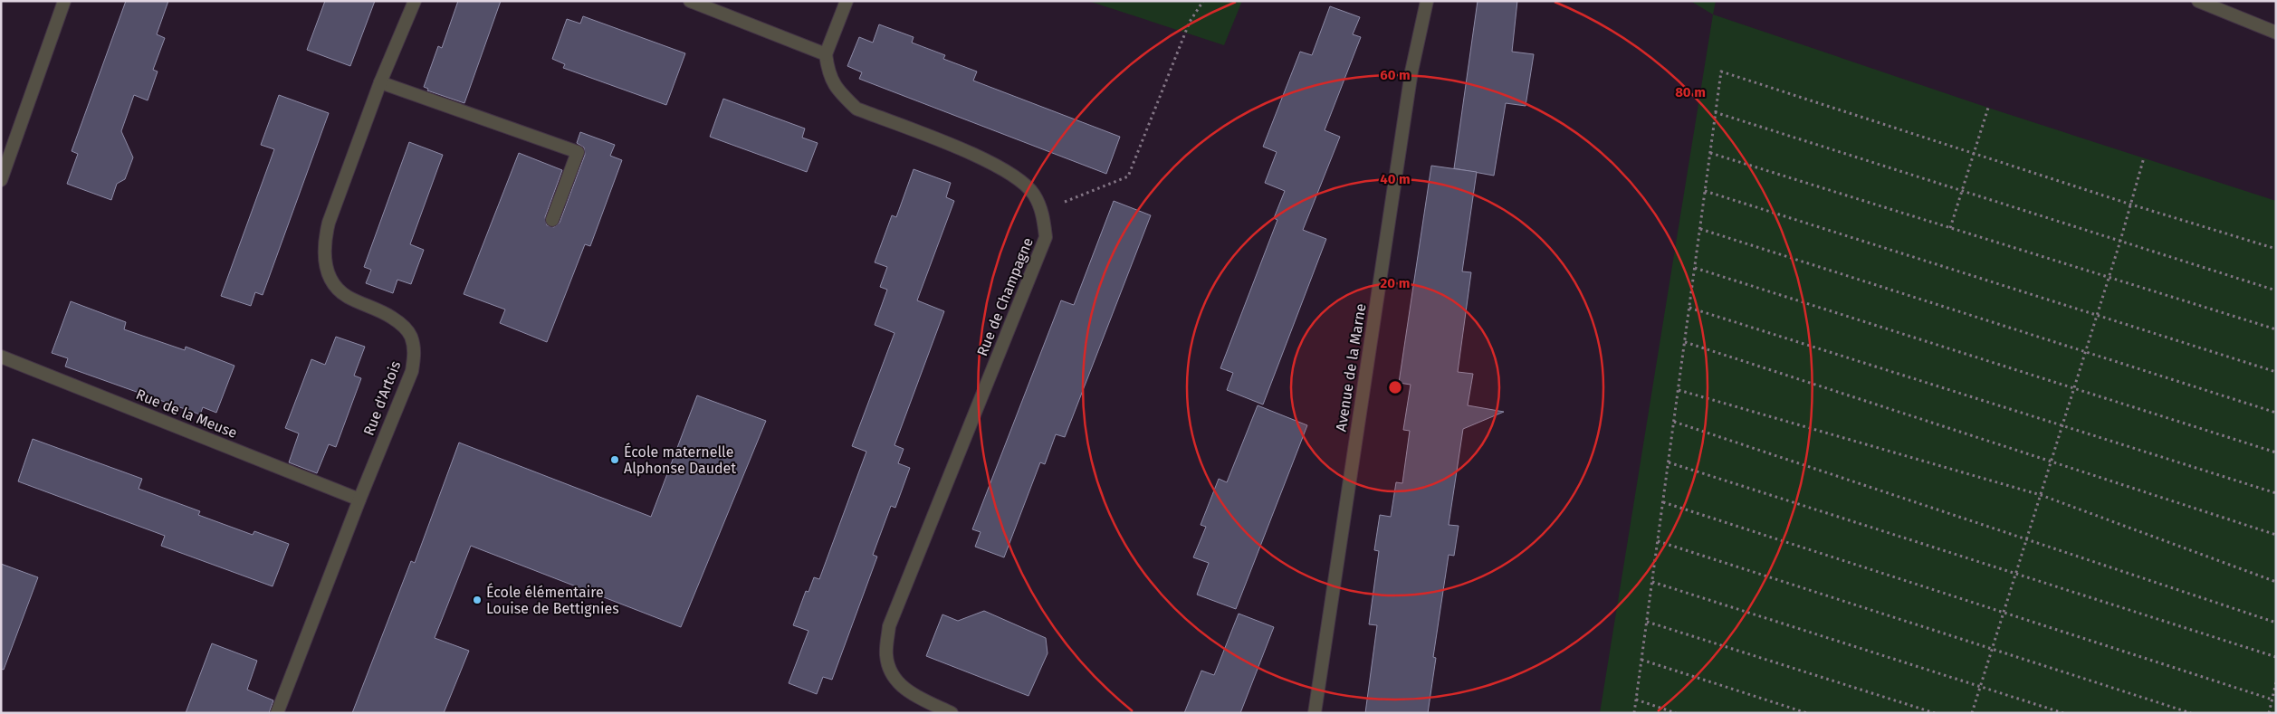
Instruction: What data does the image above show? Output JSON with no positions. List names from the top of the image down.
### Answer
{
  "streets": {
    "street": [
      "Rue de Champagne",
      "Avenue de la Marne",
      "Rue d'Artois",
      "Rue de la Meuse"
    ]
  },
  "crossings": [
    ["Rue d'Artois", "Rue de la Meuse"]
  ],
  "places": ["École maternelle Alphonse Daudet", "École élémentaire Louise de Bettignies"],
  "rings": [
    "60 m",
    "80 m",
    "40 m",
    "20 m"
  ]
}
